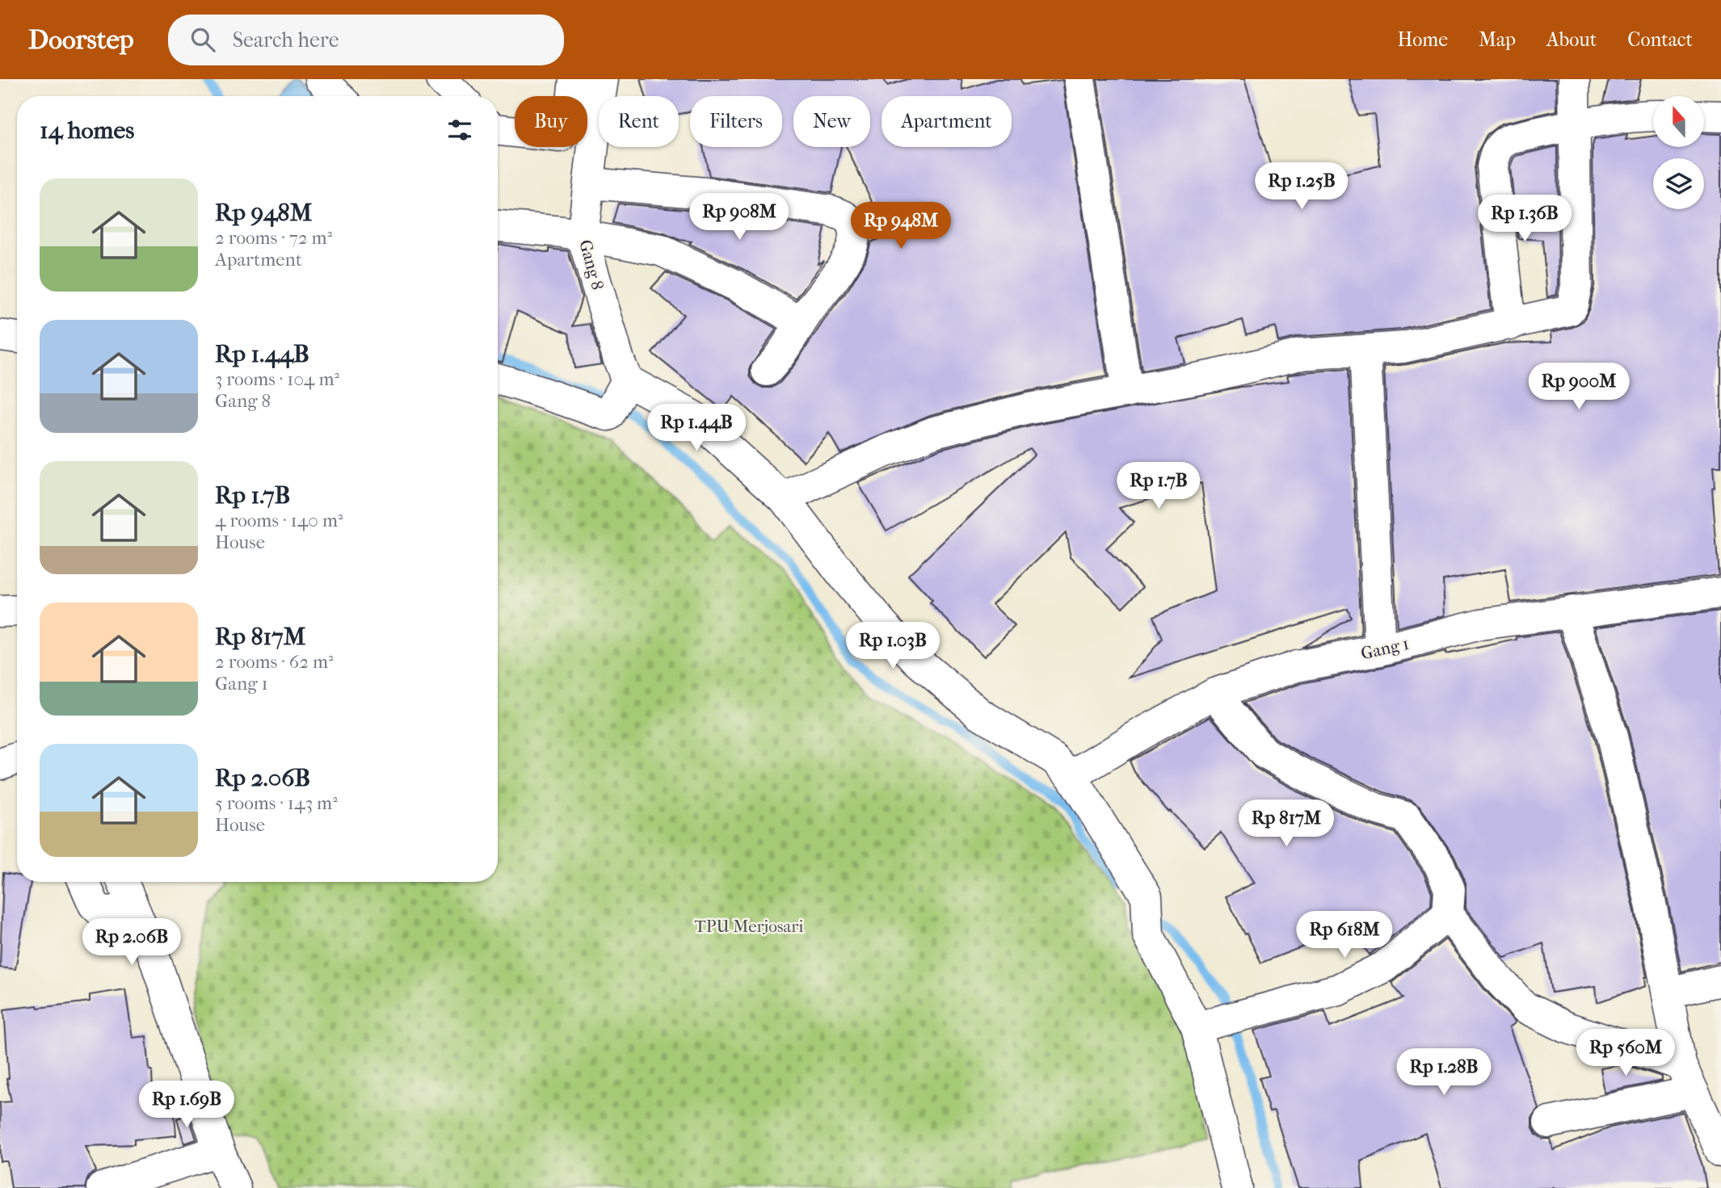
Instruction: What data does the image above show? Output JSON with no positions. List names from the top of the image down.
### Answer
{
  "streets": {
    "street": ["Gang 8", "Gang 1"]
  },
  "parks": ["TPU Merjosari"],
  "north": "top",
  "page": {
    "header": "Doorstep",
    "search": "Search here",
    "nav": [
      "Home",
      "Map",
      "About",
      "Contact"
    ],
    "chip": [
      "Buy",
      "Rent",
      "Filters",
      "New",
      "Apartment"
    ],
    "heading": "14 homes",
    "price": [
      "Rp 1.25B",
      "Rp 908M",
      "Rp 1.36B",
      "Rp 948M",
      "Rp 900M",
      "Rp 1.44B",
      "Rp 1.7B",
      "Rp 1.03B",
      "Rp 817M",
      "Rp 618M",
      "Rp 2.06B",
      "Rp 560M",
      "Rp 1.28B",
      "Rp 1.69B"
    ],
    "list": [
      {
        "name": "Rp 948M",
        "note": "2 rooms · 72 m² · Apartment"
      },
      {
        "name": "Rp 1.44B",
        "note": "3 rooms · 104 m² · Gang 8"
      },
      {
        "name": "Rp 1.7B",
        "note": "4 rooms · 140 m² · House"
      },
      {
        "name": "Rp 817M",
        "note": "2 rooms · 62 m² · Gang 1"
      },
      {
        "name": "Rp 2.06B",
        "note": "5 rooms · 143 m² · House"
      }
    ]
  }
}
